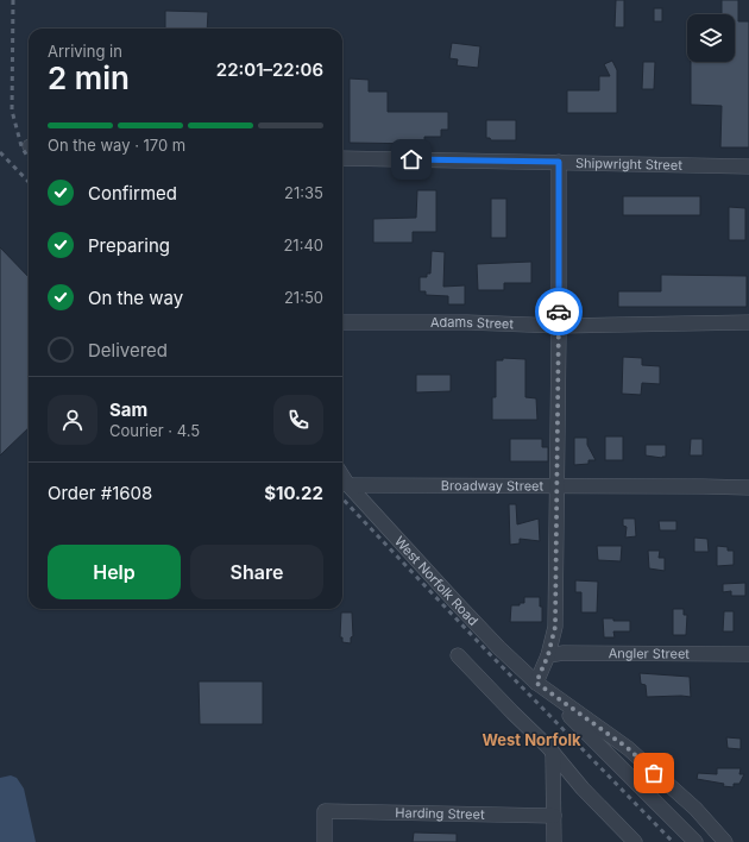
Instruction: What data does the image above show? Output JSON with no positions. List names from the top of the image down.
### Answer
{
  "streets": {
    "street": [
      "Shipwright Street",
      "Adams Street",
      "Broadway Street",
      "West Norfolk Road",
      "Angler Street",
      "Harding Street"
    ]
  },
  "crossings": [
    ["Broadway Street", "West Norfolk Road"]
  ],
  "districts": ["West Norfolk"],
  "page": {
    "heading": ["2 min", "Arriving in", "22:01–22:06"],
    "panel": [
      "Sam",
      "Courier · 4.5",
      "Order #1608",
      "$10.22"
    ],
    "bar": "On the way · 170 m",
    "list": [
      ["Confirmed", "21:35"],
      ["Preparing", "21:40"],
      ["On the way", "21:50"],
      "Delivered"
    ],
    "buttons": ["Help", "Share"]
  }
}
